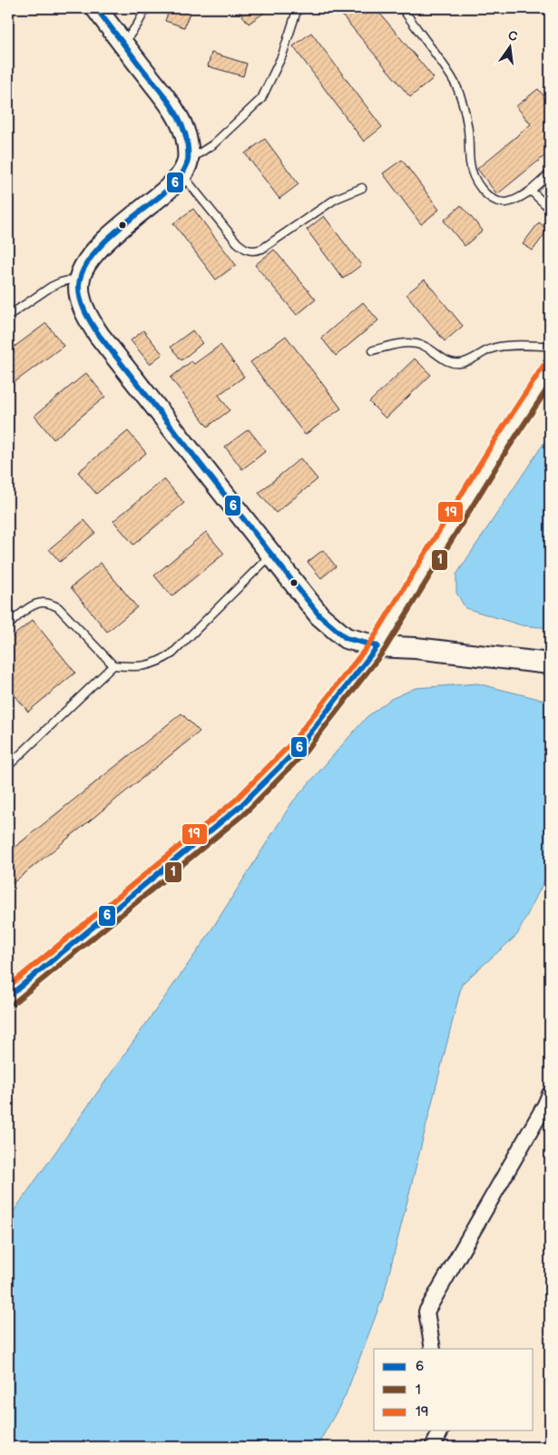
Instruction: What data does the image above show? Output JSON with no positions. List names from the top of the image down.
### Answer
{
  "lines": ["transit line 6", "transit line 19", "transit line 1"],
  "legend": ["6", "1", "19"],
  "north": "top"
}
